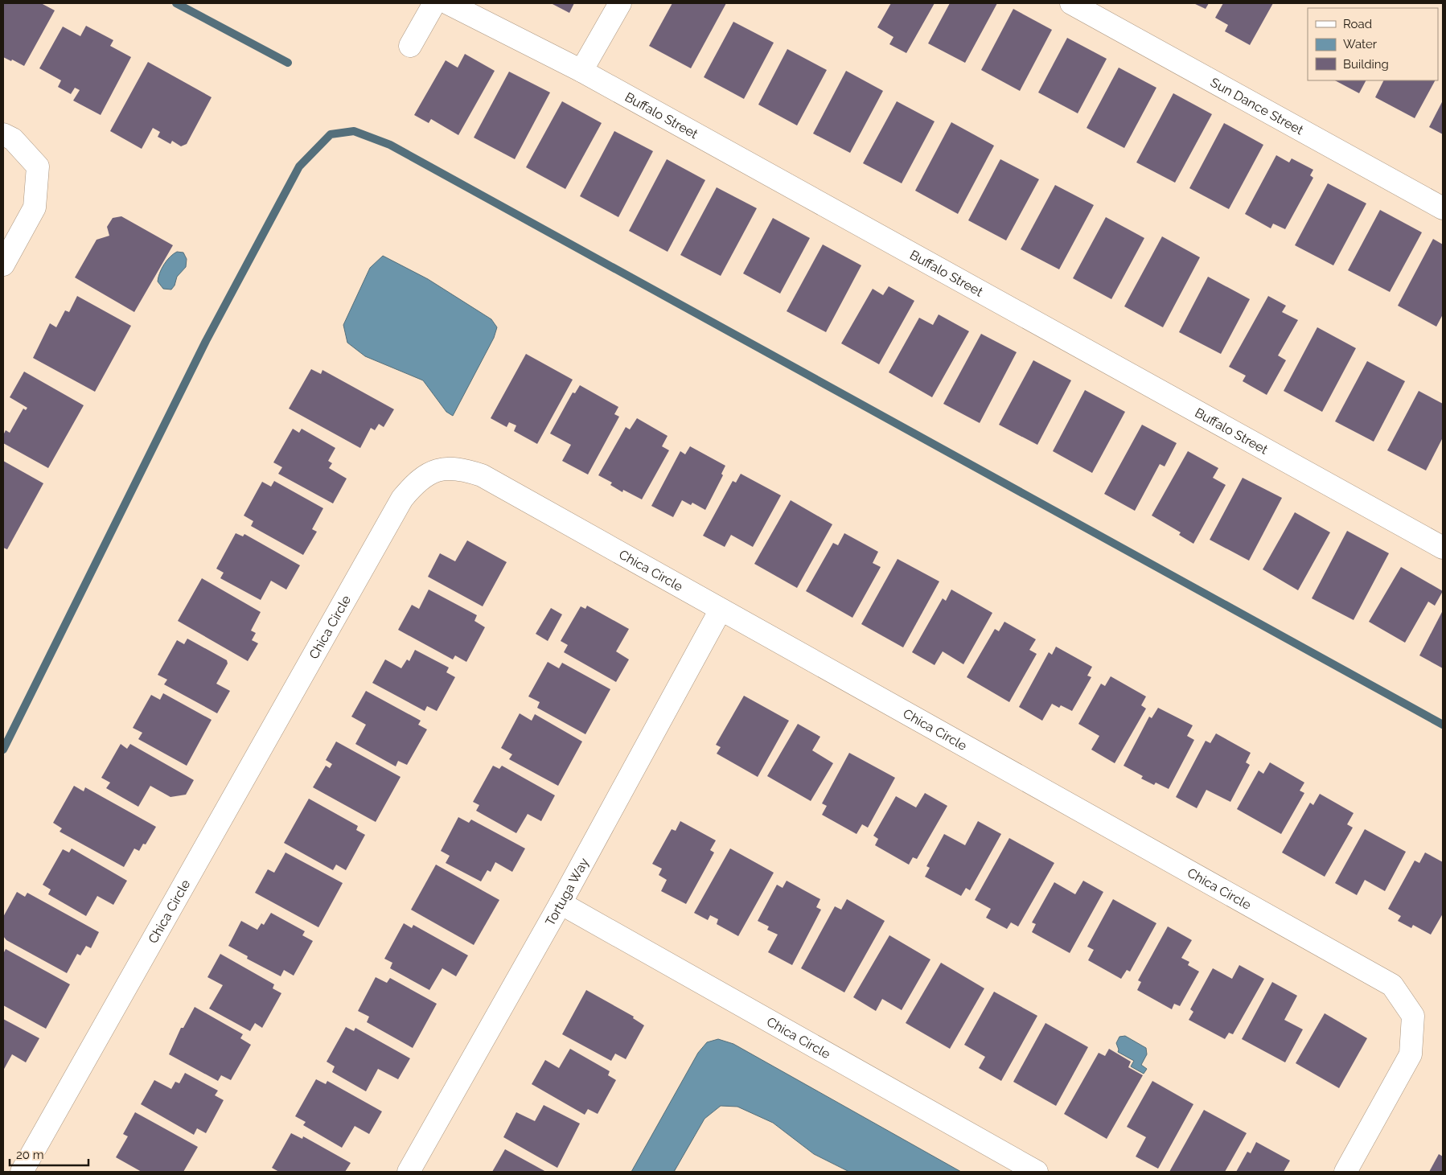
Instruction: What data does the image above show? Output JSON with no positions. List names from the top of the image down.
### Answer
{
  "streets": {
    "street": [
      "Sun Dance Street",
      "Buffalo Street",
      "Chica Circle",
      "Tortuga Way"
    ]
  },
  "crossings": [
    ["Chica Circle", "Tortuga Way"]
  ],
  "legend": ["Road", "Water", "Building"],
  "scale_bar": "20 m"
}
